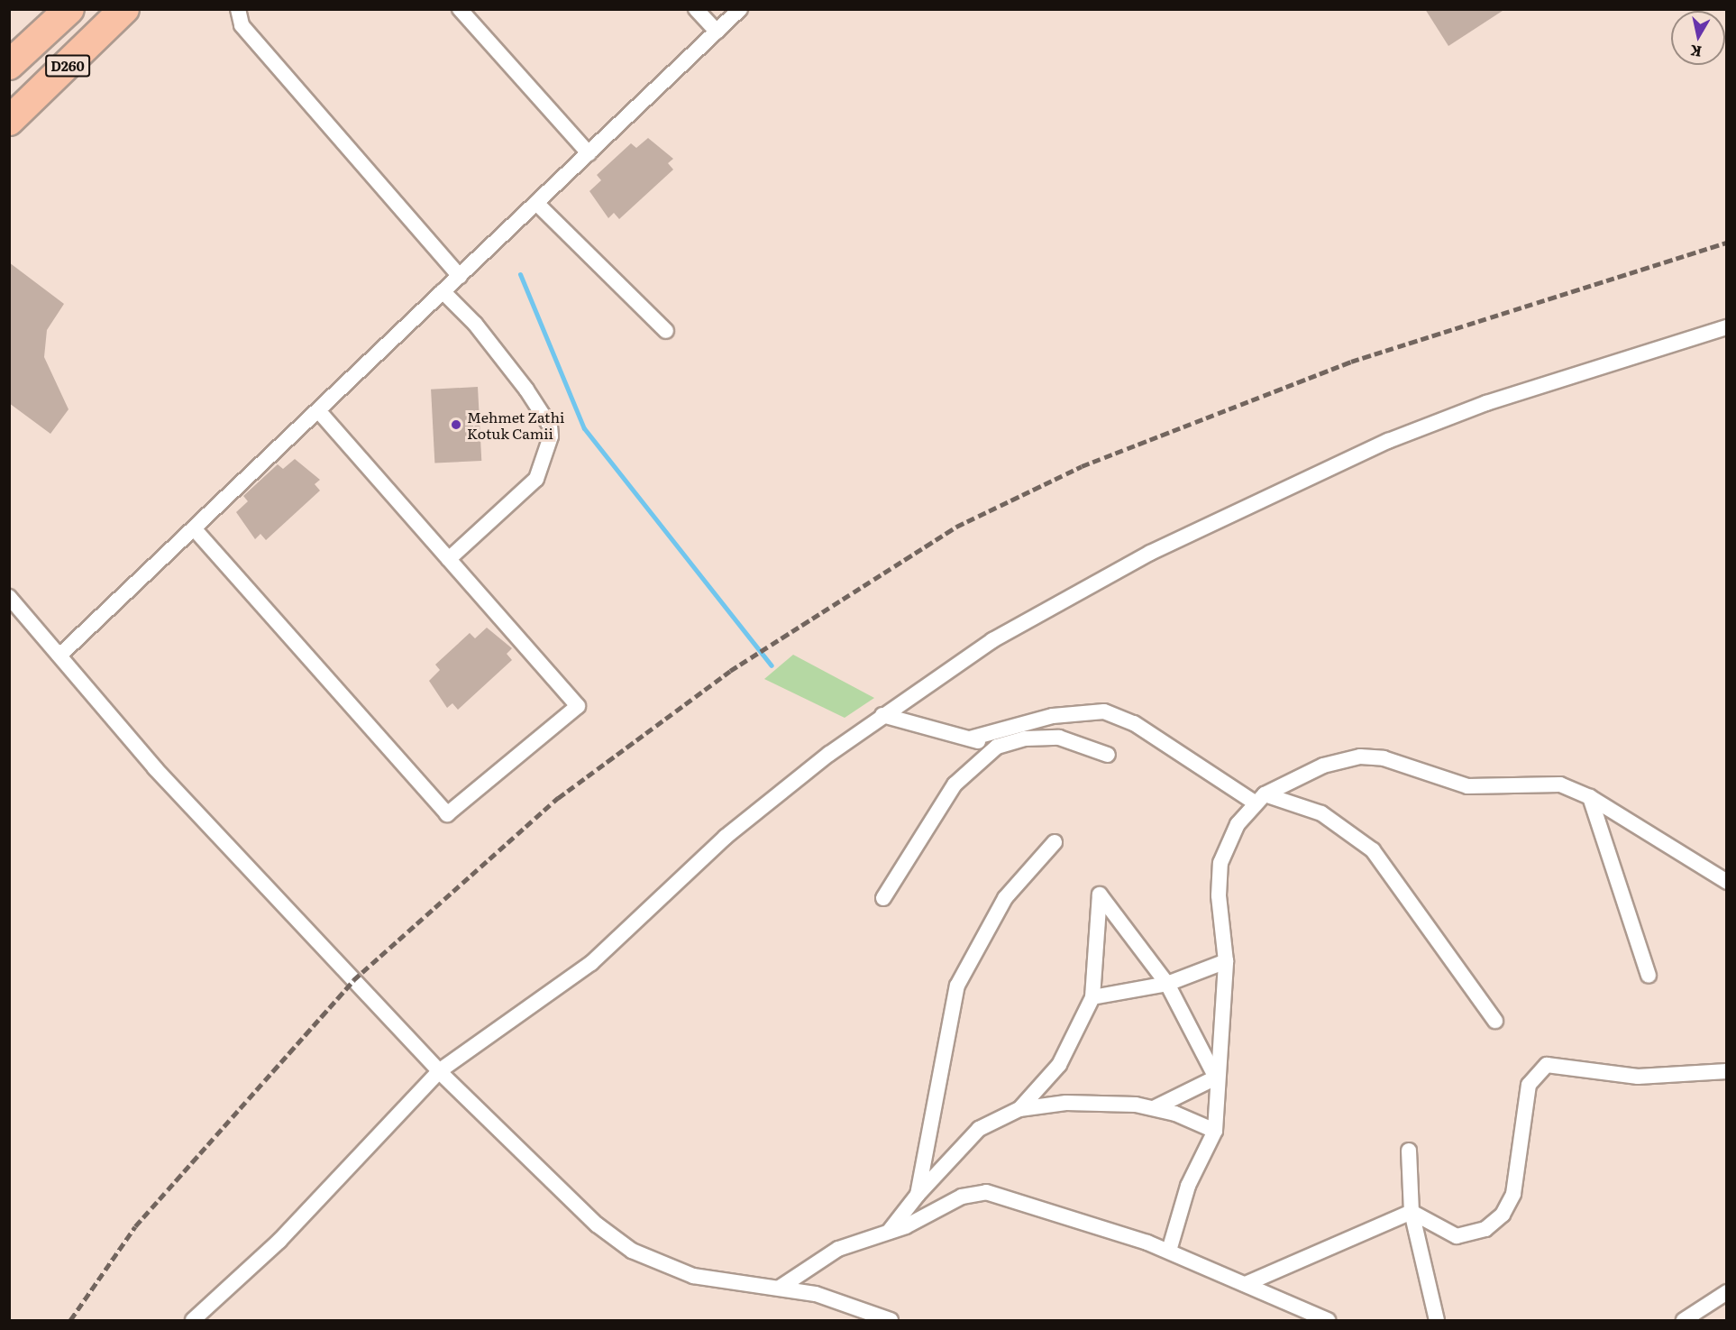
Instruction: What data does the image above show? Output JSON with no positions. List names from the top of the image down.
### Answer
{
  "streets": {
    "highway": ["D260"]
  },
  "places": ["Mehmet Zathi Kotuk Camii"],
  "north": "bottom"
}
